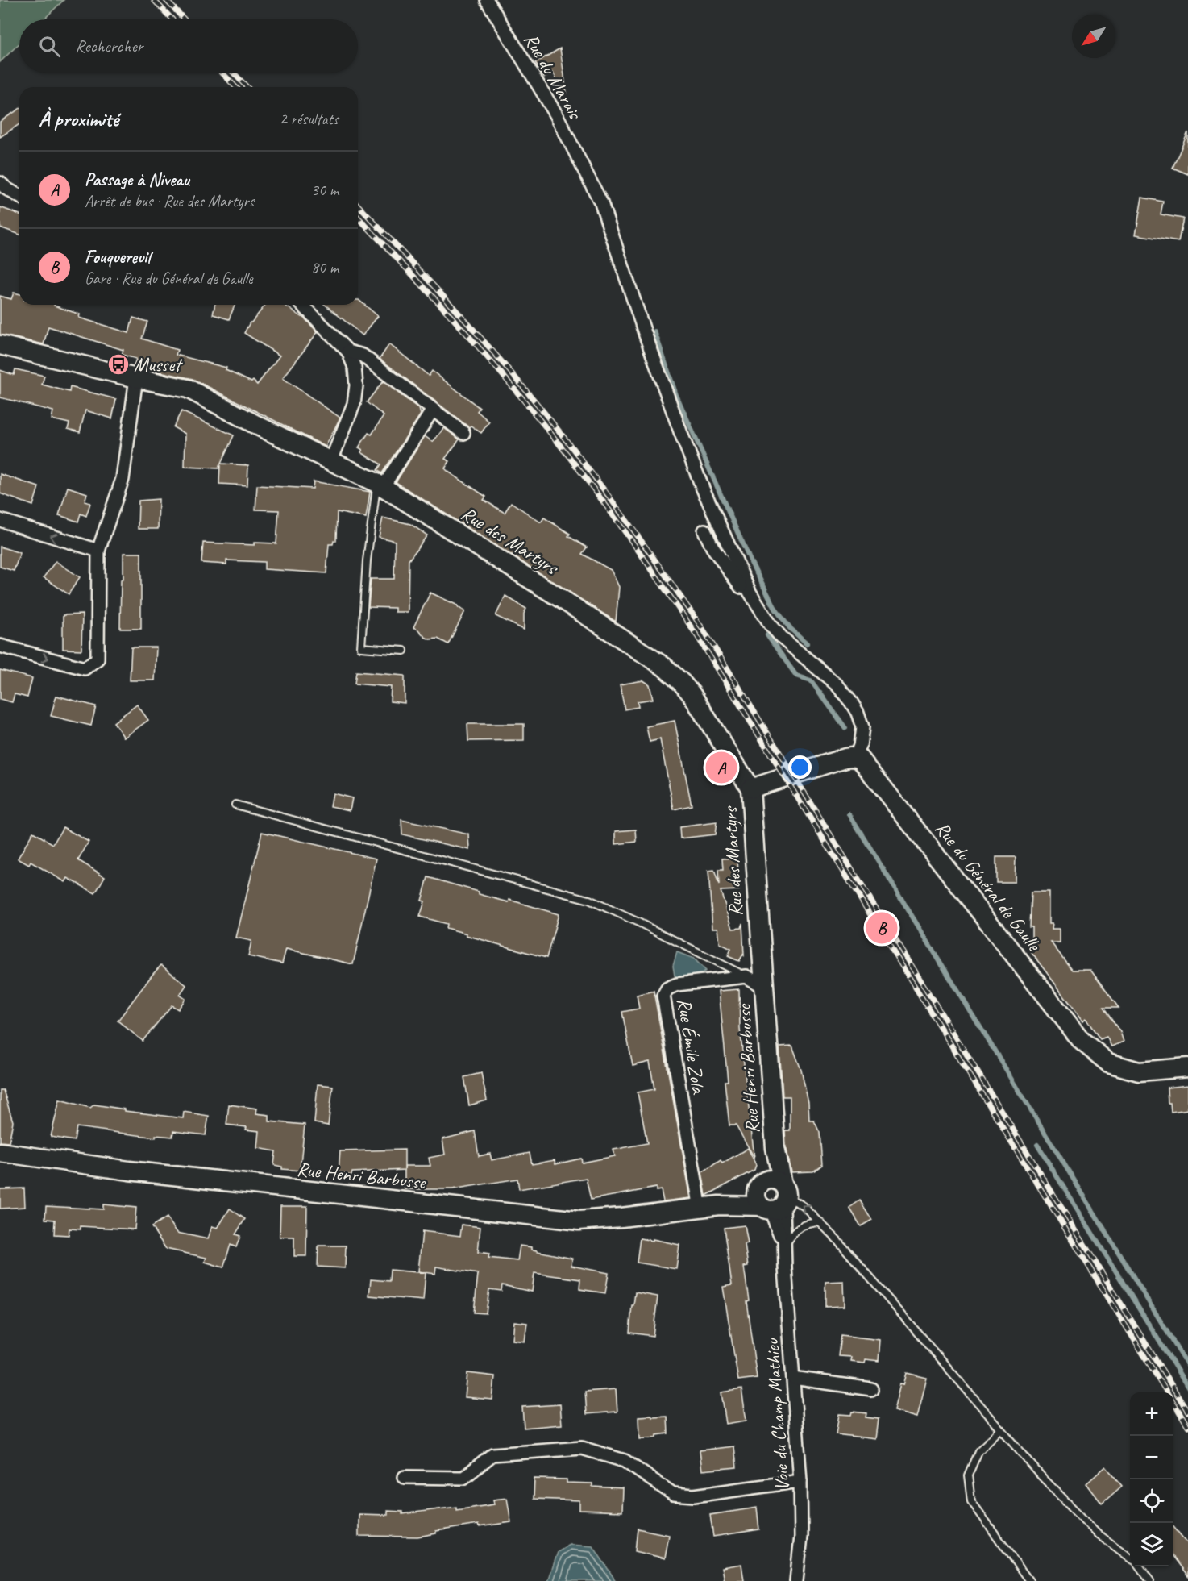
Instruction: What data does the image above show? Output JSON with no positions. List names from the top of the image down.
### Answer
{
  "streets": {
    "street": [
      "Rue du Marais",
      "Rue des Martyrs",
      "Rue du Général de Gaulle",
      "Rue Émile Zola",
      "Rue Henri Barbusse",
      "Voie du Champ Mathieu"
    ]
  },
  "crossings": [
    ["Rue des Martyrs", "Rue Henri Barbusse"],
    ["Rue Émile Zola", "Rue Henri Barbusse"],
    ["Rue Henri Barbusse", "Voie du Champ Mathieu"]
  ],
  "places": {
    "bus stop": ["Musset"]
  },
  "north": "bottom left",
  "page": {
    "search": "Rechercher",
    "heading": ["À proximité", "2 résultats"],
    "list": [
      {
        "mark": "A",
        "name": "Passage à Niveau",
        "note": "Arrêt de bus · Rue des Martyrs",
        "value": "30 m"
      },
      {
        "mark": "B",
        "name": "Fouquereuil",
        "note": "Gare · Rue du Général de Gaulle",
        "value": "80 m"
      }
    ],
    "pins": ["A", "B"],
    "map_buttons": ["+", "−"]
  }
}
